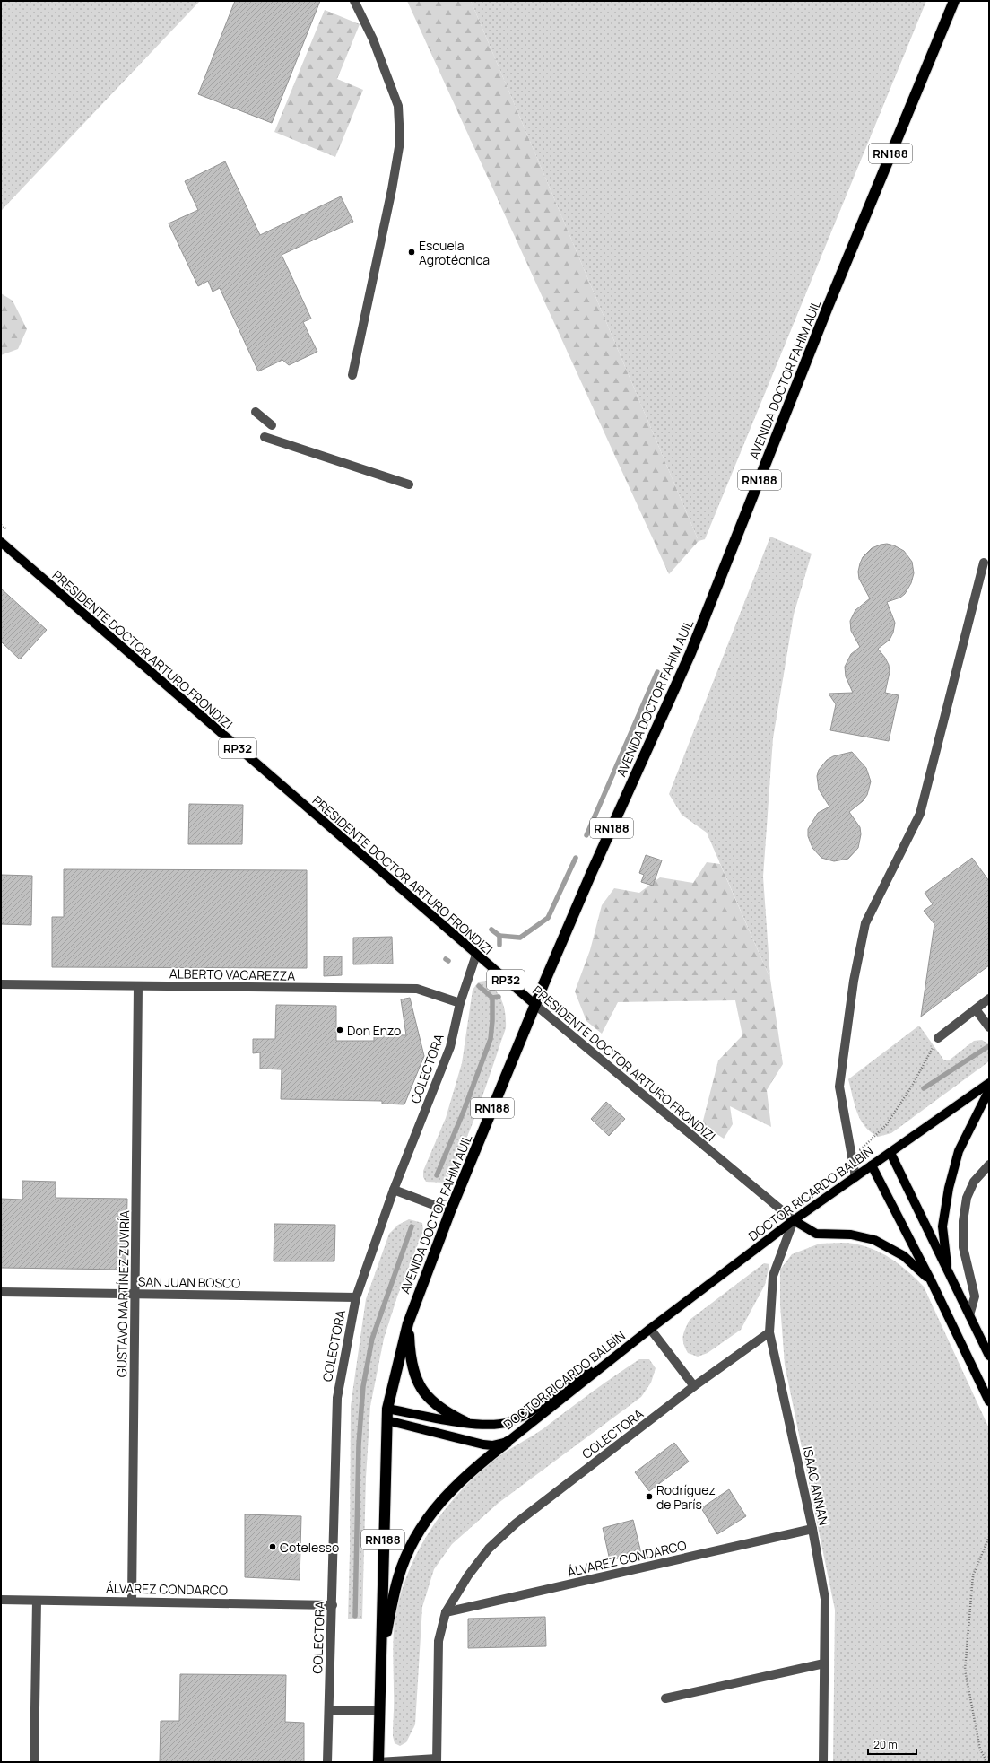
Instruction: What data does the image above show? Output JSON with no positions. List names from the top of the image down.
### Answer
{
  "streets": {
    "highway": ["RN188", "AVENIDA DOCTOR FAHIM AUIL"],
    "main road": ["PRESIDENTE DOCTOR ARTURO FRONDIZI", "RP32", "DOCTOR RICARDO BALBÍN"],
    "street": [
      "ALBERTO VACAREZZA",
      "COLECTORA",
      "SAN JUAN BOSCO",
      "GUSTAVO MARTÍNEZ ZUVIRÍA",
      "ISAAC ANNAN",
      "ÁLVAREZ CONDARCO"
    ]
  },
  "crossings": [
    ["RN188", "AVENIDA DOCTOR FAHIM AUIL"],
    ["RN188", "DOCTOR RICARDO BALBÍN"],
    ["AVENIDA DOCTOR FAHIM AUIL", "PRESIDENTE DOCTOR ARTURO FRONDIZI"],
    ["AVENIDA DOCTOR FAHIM AUIL", "DOCTOR RICARDO BALBÍN"],
    ["PRESIDENTE DOCTOR ARTURO FRONDIZI", "COLECTORA"],
    ["PRESIDENTE DOCTOR ARTURO FRONDIZI", "DOCTOR RICARDO BALBÍN"],
    ["PRESIDENTE DOCTOR ARTURO FRONDIZI", "ISAAC ANNAN"],
    ["ALBERTO VACAREZZA", "COLECTORA"],
    ["ALBERTO VACAREZZA", "GUSTAVO MARTÍNEZ ZUVIRÍA"],
    ["COLECTORA", "SAN JUAN BOSCO"],
    ["COLECTORA", "ISAAC ANNAN"],
    ["COLECTORA", "ÁLVAREZ CONDARCO"],
    ["DOCTOR RICARDO BALBÍN", "ISAAC ANNAN"],
    ["SAN JUAN BOSCO", "GUSTAVO MARTÍNEZ ZUVIRÍA"],
    ["GUSTAVO MARTÍNEZ ZUVIRÍA", "ÁLVAREZ CONDARCO"],
    ["ISAAC ANNAN", "ÁLVAREZ CONDARCO"]
  ],
  "places": [
    "Escuela Agrotécnica",
    "Don Enzo",
    "Rodríguez de París",
    "Cotelesso"
  ],
  "scale_bar": "20 m"
}
